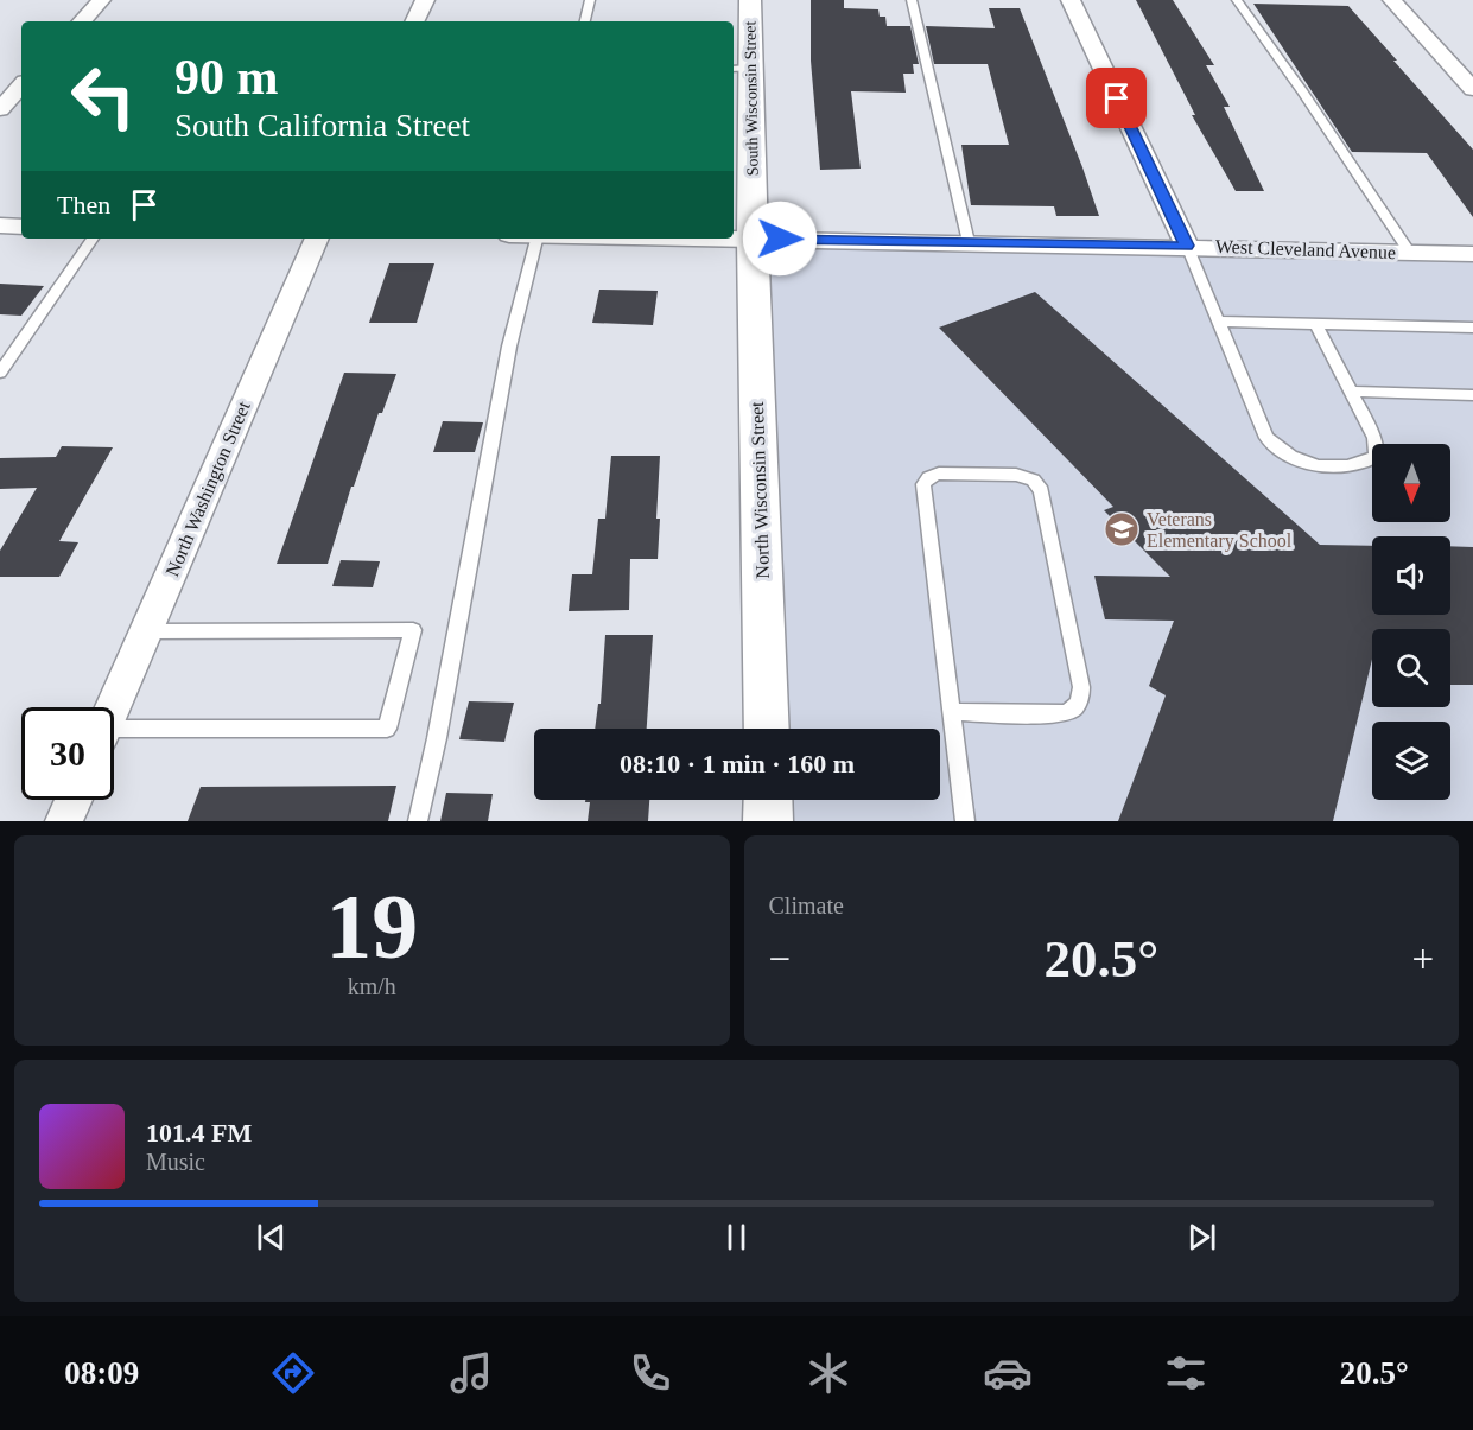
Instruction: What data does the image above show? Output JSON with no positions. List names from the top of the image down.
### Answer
{
  "streets": {
    "street": [
      "South Wisconsin Street",
      "West Cleveland Avenue",
      "North Washington Street",
      "North Wisconsin Street"
    ]
  },
  "crossings": [
    ["South Wisconsin Street", "West Cleveland Avenue"],
    ["South Wisconsin Street", "North Wisconsin Street"],
    ["West Cleveland Avenue", "North Wisconsin Street"]
  ],
  "places": {
    "school or university": ["Veterans Elementary School"]
  },
  "north": "bottom",
  "page": {
    "turn": ["90 m", "South California Street"],
    "then": "Then",
    "limit": "30",
    "trip": "08:10 · 1 min · 160 m",
    "tile": [
      ["19", "km/h"],
      "Climate"
    ],
    "heat": ["−", "20.5°", "+"],
    "song": ["101.4 FM", "Music"],
    "tabs": ["08:09", "20.5°"]
  }
}
